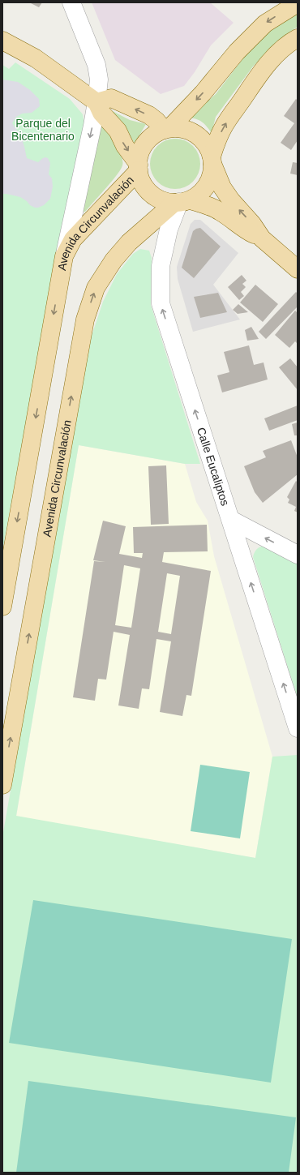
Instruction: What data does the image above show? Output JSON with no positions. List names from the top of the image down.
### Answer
{
  "streets": {
    "main road": ["Avenida Circunvalación"],
    "street": ["Calle Eucaliptos"]
  },
  "crossings": [
    ["Avenida Circunvalación", "Calle Eucaliptos"]
  ],
  "one_way": ["Calle Eucaliptos"],
  "parks": ["Parque del Bicentenario"]
}
